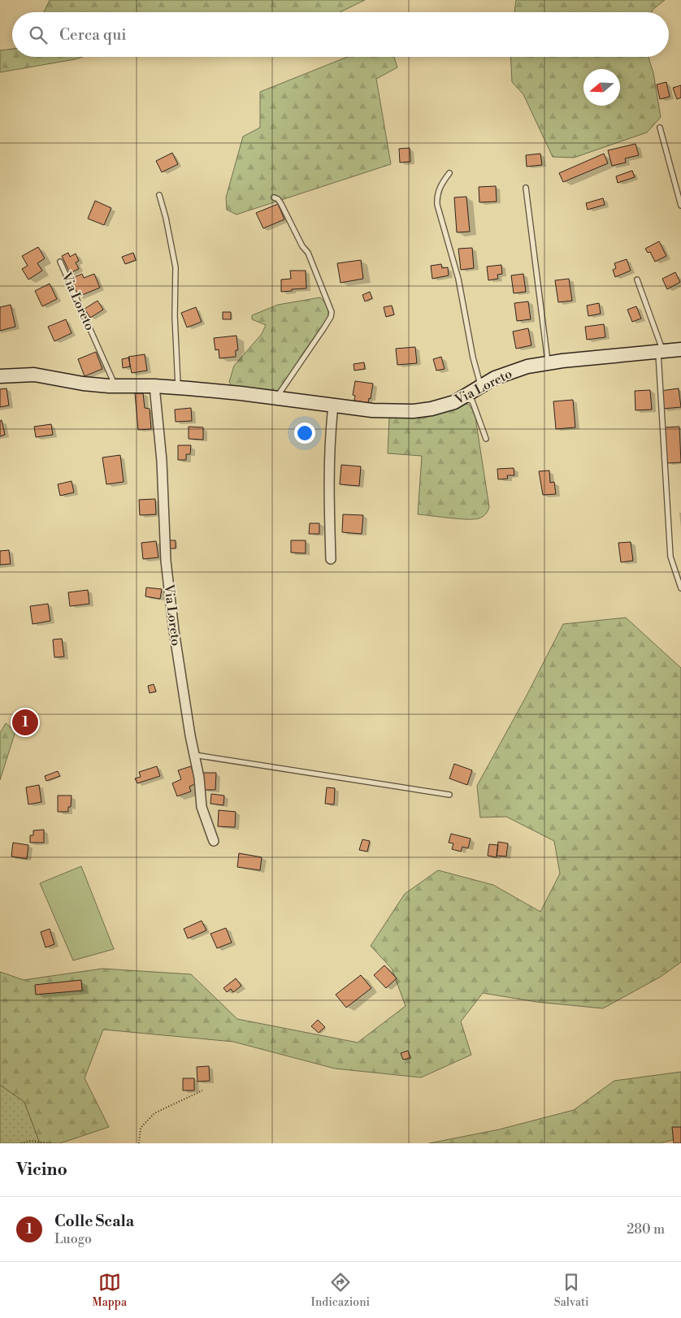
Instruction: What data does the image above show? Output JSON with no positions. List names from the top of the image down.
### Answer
{
  "streets": {
    "street": ["Via Loreto"]
  },
  "north": "left",
  "page": {
    "search": "Cerca qui",
    "pins": "1",
    "heading": "Vicino",
    "list": [
      {
        "mark": "1",
        "name": "Colle Scala",
        "note": "Luogo",
        "value": "280 m"
      }
    ],
    "nav": ["Mappa", "Indicazioni", "Salvati"]
  }
}
